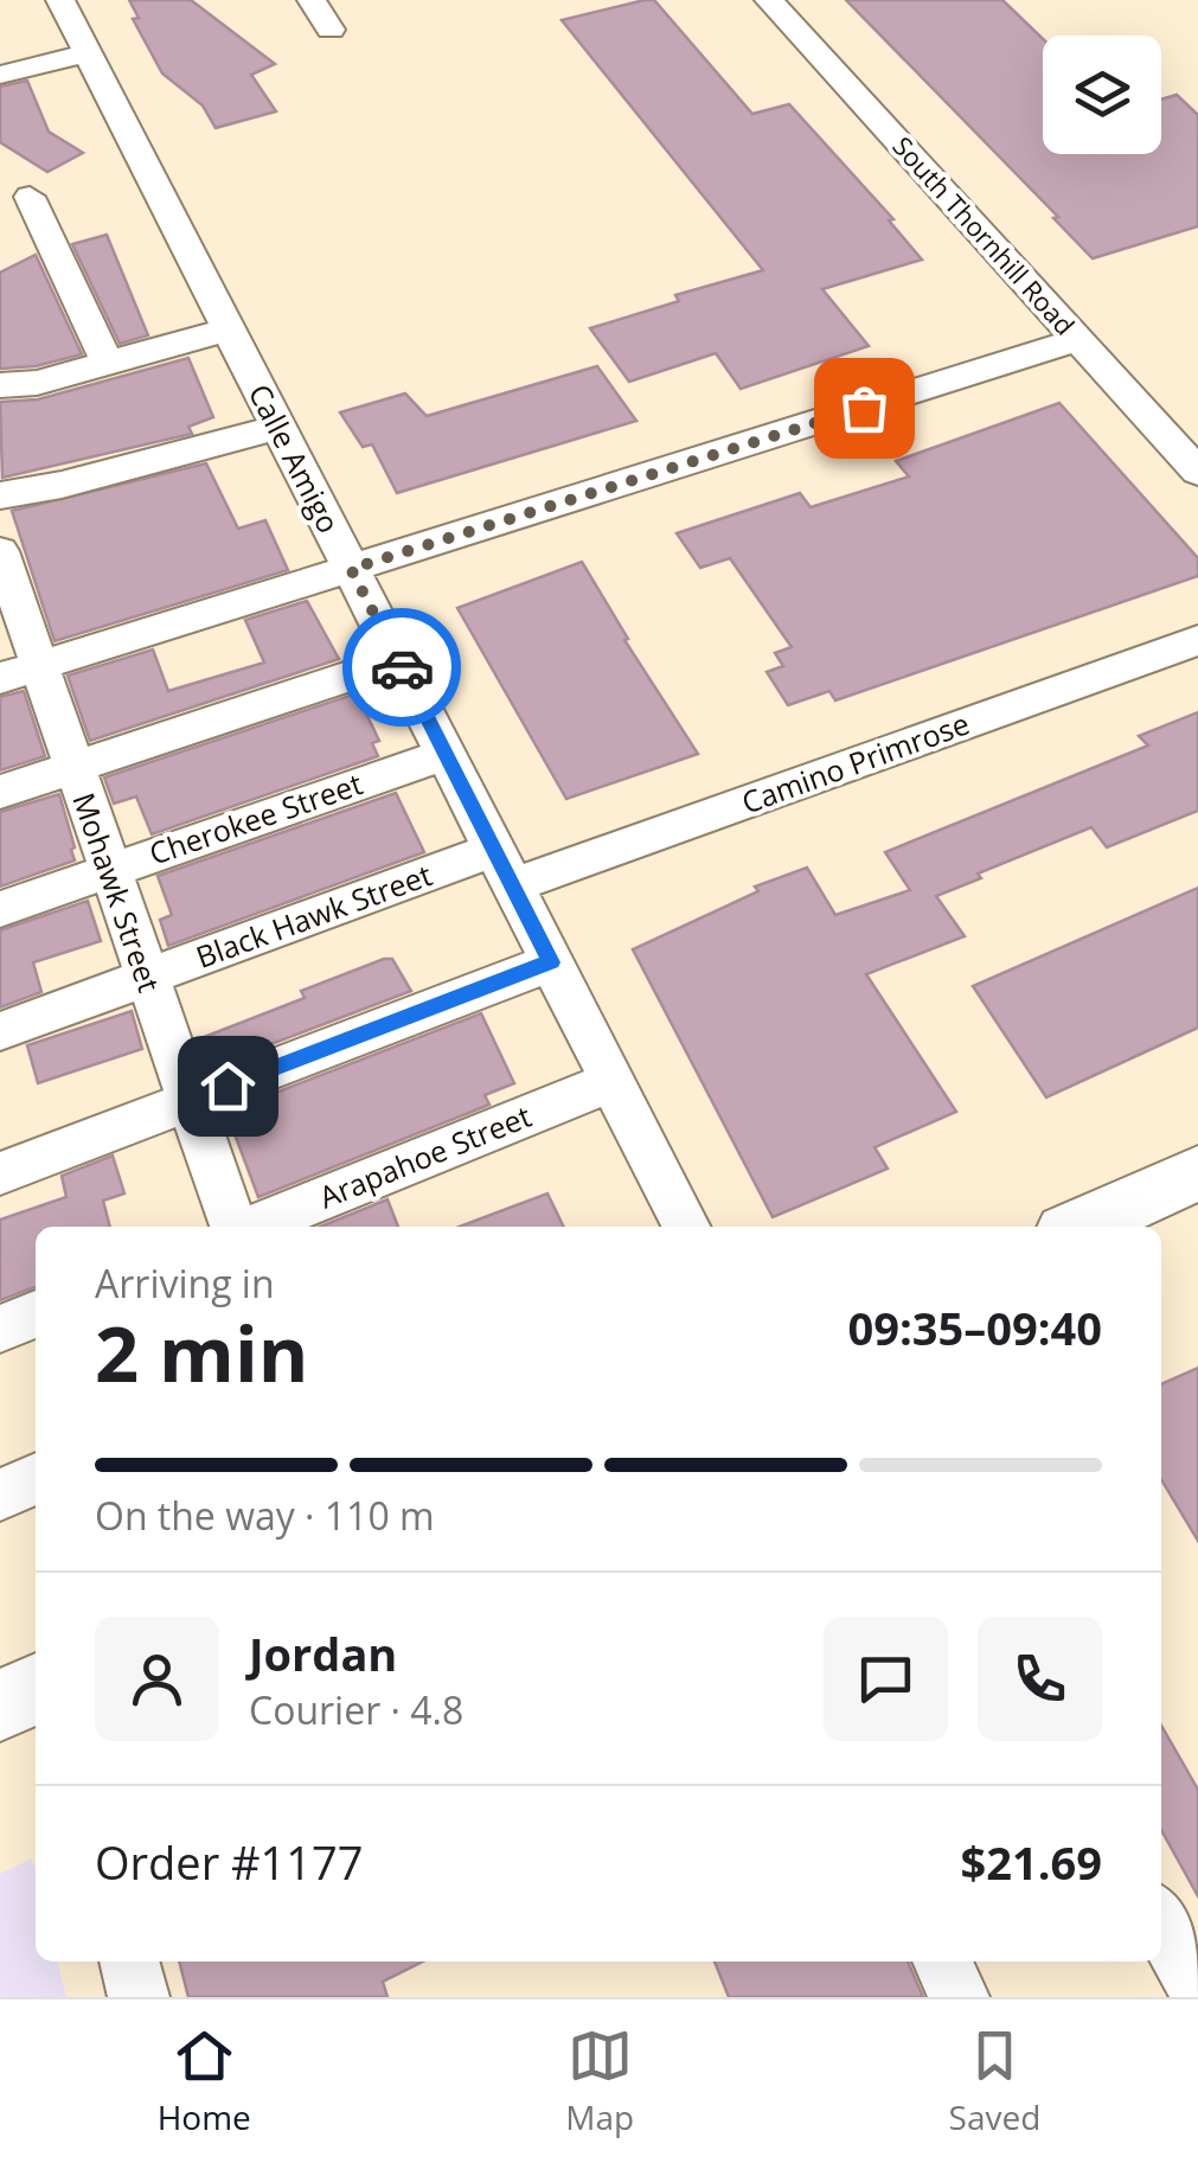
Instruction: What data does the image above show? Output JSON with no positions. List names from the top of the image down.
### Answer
{
  "streets": {
    "street": [
      "South Thornhill Road",
      "Calle Amigo",
      "Camino Primrose",
      "Cherokee Street",
      "Mohawk Street",
      "Black Hawk Street",
      "Arapahoe Street"
    ]
  },
  "crossings": [
    ["Calle Amigo", "Camino Primrose"],
    ["Calle Amigo", "Cherokee Street"],
    ["Calle Amigo", "Black Hawk Street"],
    ["Calle Amigo", "Arapahoe Street"],
    ["Camino Primrose", "Black Hawk Street"],
    ["Cherokee Street", "Mohawk Street"],
    ["Mohawk Street", "Black Hawk Street"]
  ],
  "page": {
    "heading": ["2 min", "Arriving in", "09:35–09:40"],
    "panel": [
      "Jordan",
      "Courier · 4.8",
      "Order #1177",
      "$21.69"
    ],
    "bar": "On the way · 110 m",
    "tabs": ["Home", "Map", "Saved"]
  }
}
